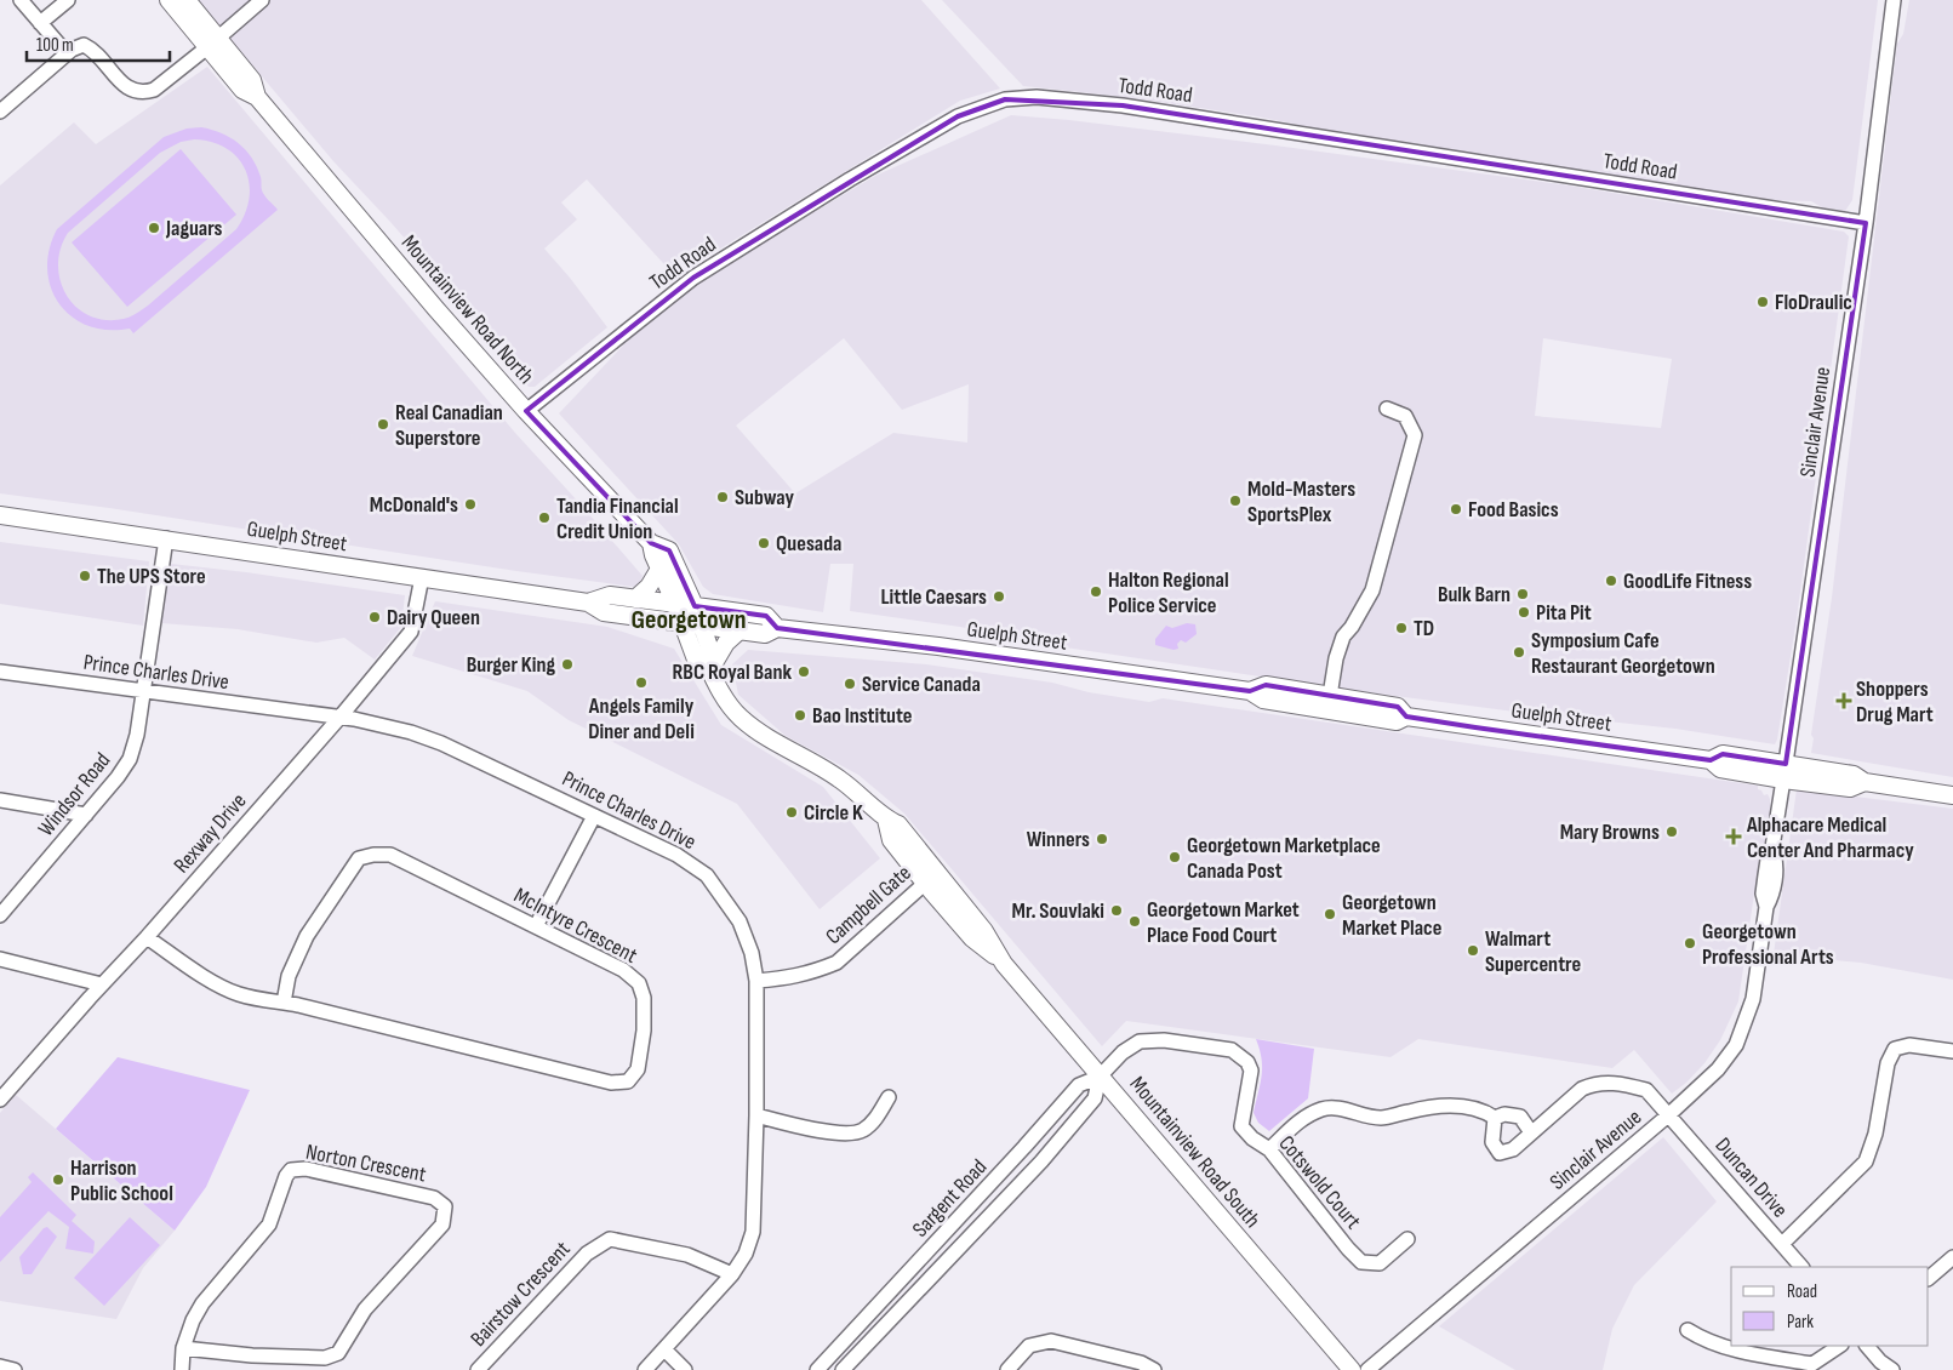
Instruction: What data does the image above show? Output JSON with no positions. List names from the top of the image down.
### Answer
{
  "streets": {
    "main road": ["Mountainview Road North", "Guelph Street", "Mountainview Road South"],
    "street": [
      "Todd Road",
      "Sinclair Avenue",
      "Prince Charles Drive",
      "Windsor Road",
      "Rexway Drive",
      "Campbell Gate",
      "McIntyre Crescent",
      "Norton Crescent",
      "Duncan Drive",
      "Cotswold Court",
      "Sargent Road",
      "Bairstow Crescent"
    ]
  },
  "crossings": [
    ["Todd Road", "Mountainview Road North"],
    ["Todd Road", "Sinclair Avenue"],
    ["Mountainview Road North", "Guelph Street"],
    ["Mountainview Road North", "Mountainview Road South"],
    ["Sinclair Avenue", "Guelph Street"],
    ["Sinclair Avenue", "Duncan Drive"],
    ["Guelph Street", "Windsor Road"],
    ["Guelph Street", "Rexway Drive"],
    ["Guelph Street", "Mountainview Road South"],
    ["Prince Charles Drive", "Windsor Road"],
    ["Prince Charles Drive", "Rexway Drive"],
    ["Prince Charles Drive", "Campbell Gate"],
    ["Prince Charles Drive", "Bairstow Crescent"],
    ["Rexway Drive", "McIntyre Crescent"],
    ["Campbell Gate", "Mountainview Road South"],
    ["Mountainview Road South", "Cotswold Court"],
    ["Mountainview Road South", "Sargent Road"],
    ["Cotswold Court", "Sargent Road"]
  ],
  "districts": ["Georgetown"],
  "places": {
    "other": [
      "Jaguars",
      "FloDraulic",
      "Real Canadian Superstore",
      "Subway",
      "Mold-Masters SportsPlex",
      "McDonald's",
      "Food Basics",
      "Tandia Financial Credit Union",
      "Quesada",
      "The UPS Store",
      "GoodLife Fitness",
      "Halton Regional Police Service",
      "Bulk Barn",
      "Little Caesars",
      "Pita Pit",
      "Dairy Queen",
      "TD",
      "Symposium Cafe Restaurant Georgetown",
      "Burger King",
      "RBC Royal Bank",
      "Angels Family Diner and Deli",
      "Service Canada",
      "Bao Institute",
      "Circle K",
      "Mary Browns",
      "Winners",
      "Georgetown Marketplace Canada Post",
      "Mr. Souvlaki",
      "Georgetown Market Place",
      "Georgetown Market Place Food Court",
      "Georgetown Professional Arts",
      "Walmart Supercentre",
      "Harrison Public School"
    ],
    "health": ["Shoppers Drug Mart", "Alphacare Medical Center And Pharmacy"]
  },
  "legend": ["Road", "Park"],
  "scale_bar": "100 m"
}
